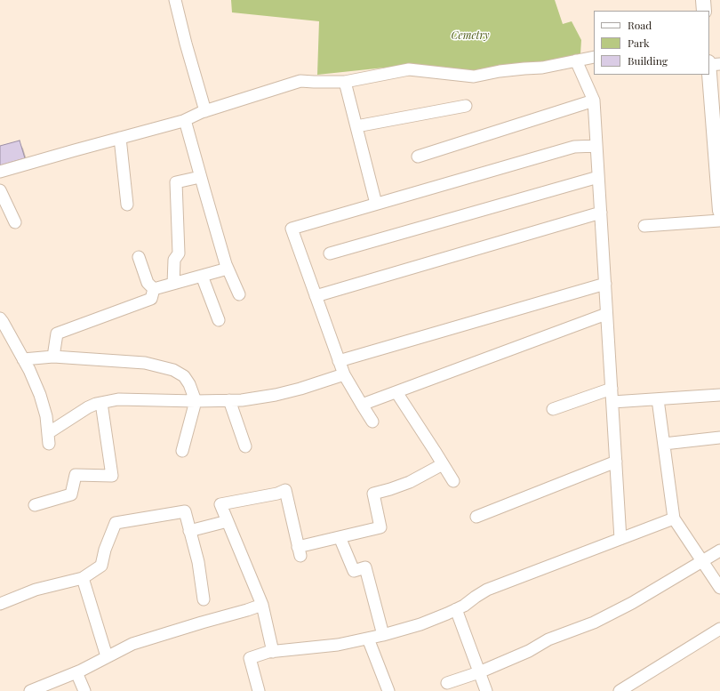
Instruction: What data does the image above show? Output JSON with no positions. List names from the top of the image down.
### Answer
{
  "parks": ["Cemetry"],
  "legend": ["Road", "Park", "Building"]
}
